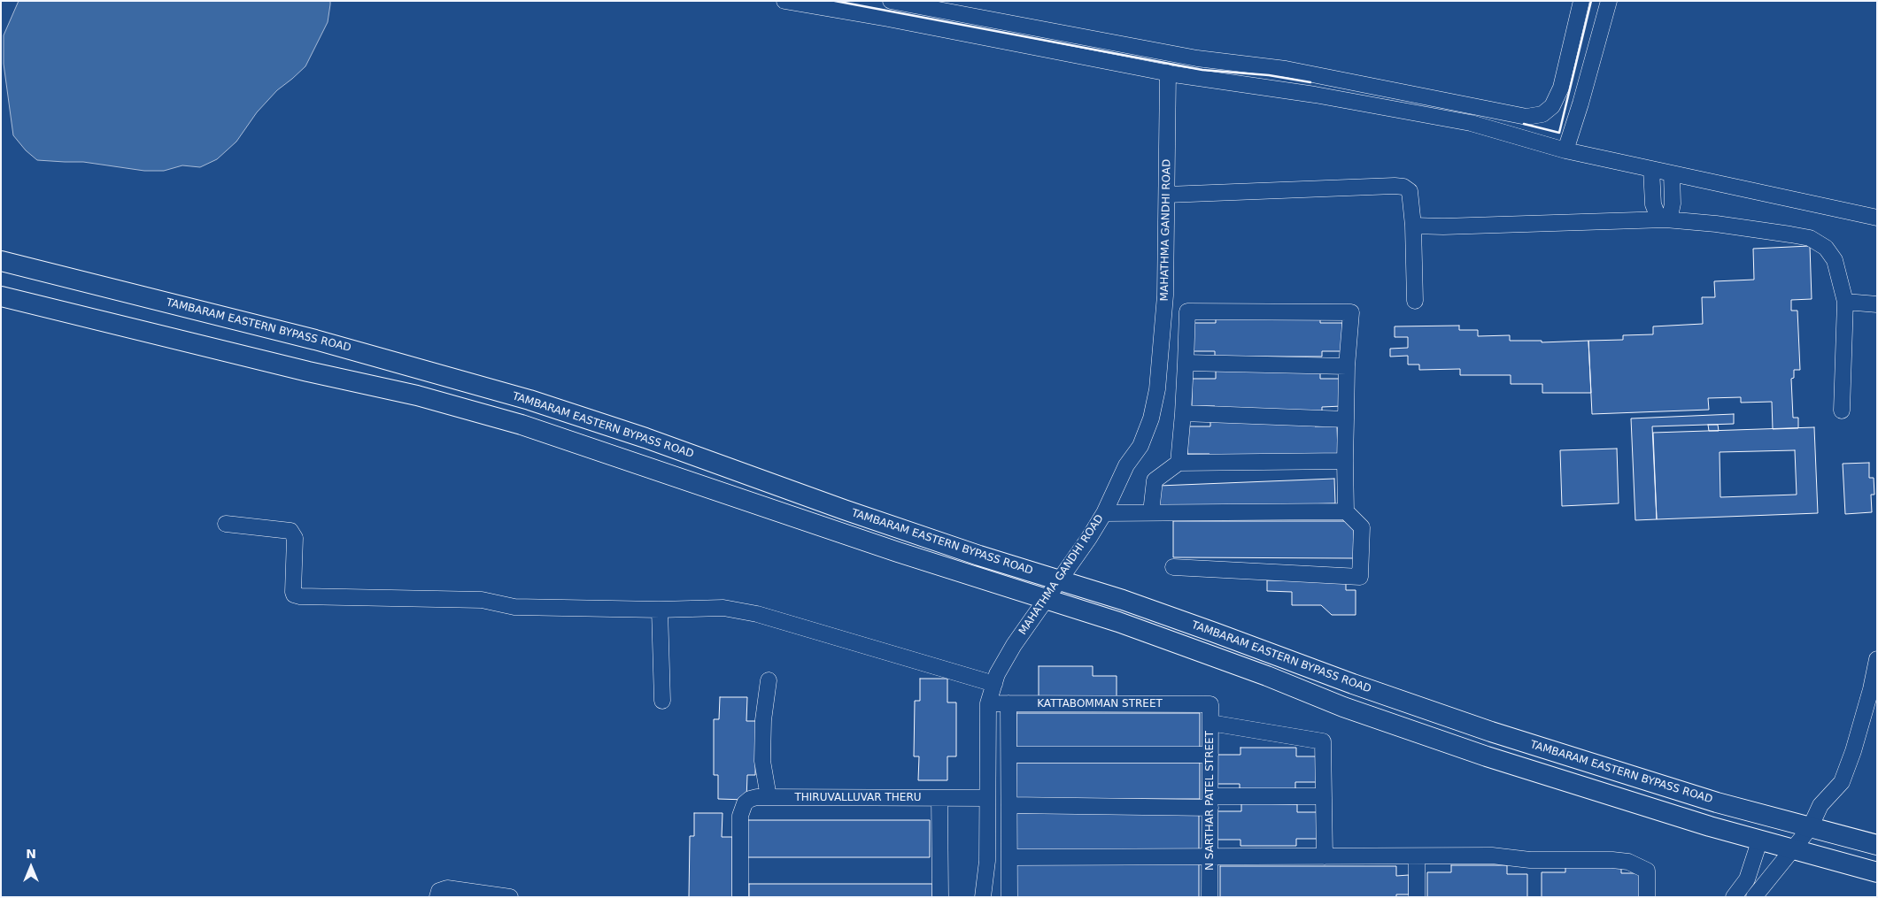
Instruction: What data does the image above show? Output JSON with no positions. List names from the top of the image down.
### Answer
{
  "streets": {
    "main road": ["TAMBARAM EASTERN BYPASS ROAD"],
    "street": [
      "MAHATHMA GANDHI ROAD",
      "KATTABOMMAN STREET",
      "THIRUVALLUVAR THERU",
      "N SARTHAR PATEL STREET"
    ]
  },
  "crossings": [
    ["MAHATHMA GANDHI ROAD", "TAMBARAM EASTERN BYPASS ROAD"],
    ["MAHATHMA GANDHI ROAD", "KATTABOMMAN STREET"],
    ["MAHATHMA GANDHI ROAD", "THIRUVALLUVAR THERU"],
    ["KATTABOMMAN STREET", "N SARTHAR PATEL STREET"]
  ],
  "north": "top"
}
